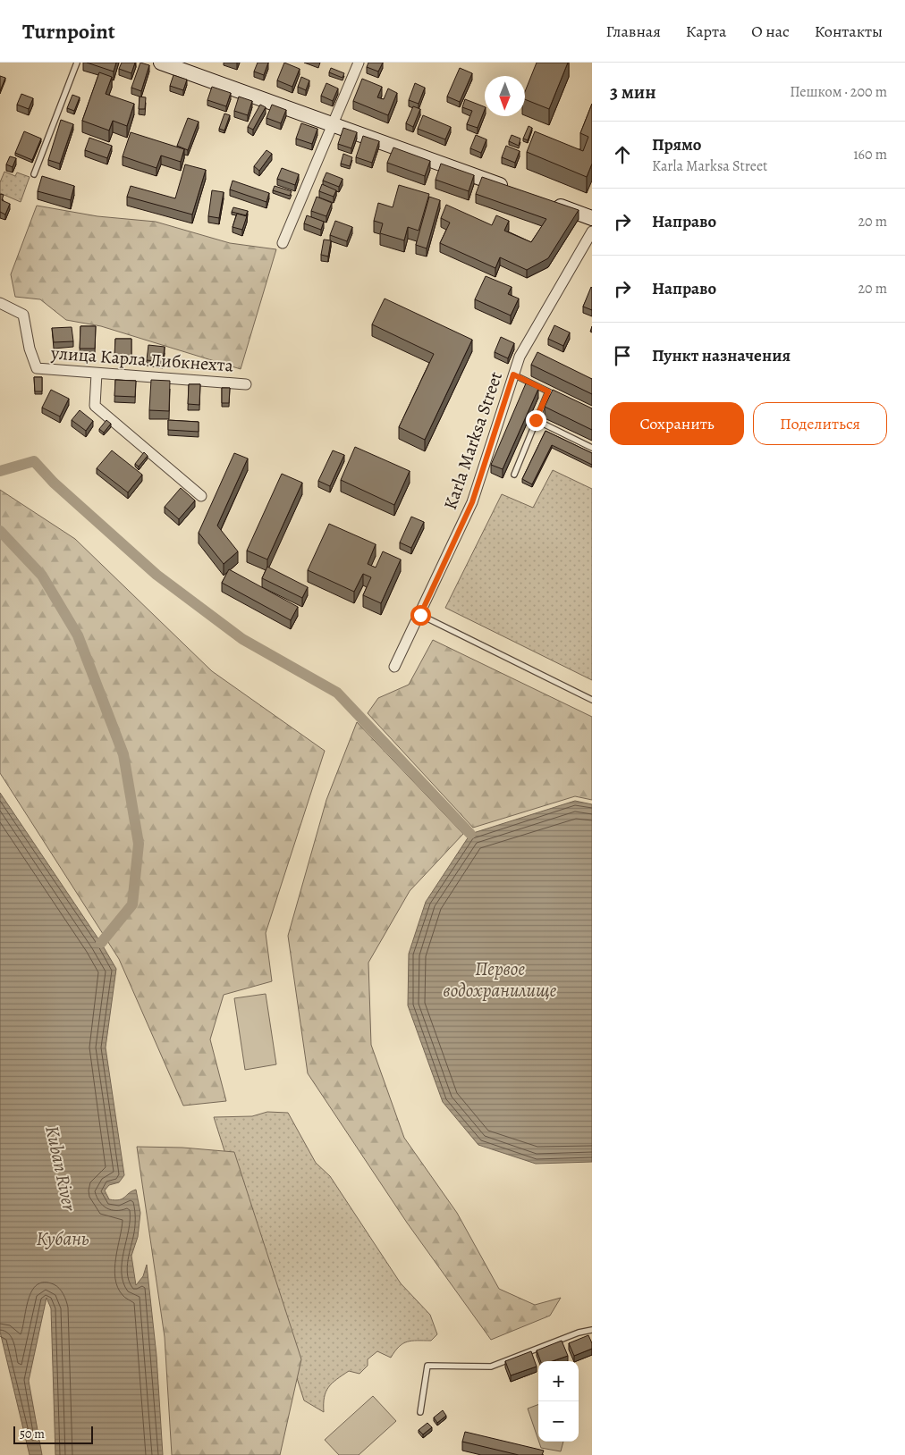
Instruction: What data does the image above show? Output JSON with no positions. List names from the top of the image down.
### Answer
{
  "streets": {
    "street": ["улица Карла Либкнехта", "Karla Marksa Street"]
  },
  "water": ["Первое водохранилище", "Kuban River", "Кубань"],
  "scale_bar": "50 m",
  "north": "bottom",
  "page": {
    "header": "Turnpoint",
    "nav": [
      "Главная",
      "Карта",
      "О нас",
      "Контакты"
    ],
    "heading": ["3 мин", "Пешком · 200 m"],
    "list": [
      ["Прямо", "Karla Marksa Street", "160 m"],
      ["Направо", "20 m"],
      ["Направо", "20 m"],
      "Пункт назначения"
    ],
    "buttons": ["Сохранить", "Поделиться"],
    "map_buttons": ["+", "−"],
    "scale": "50 m"
  }
}
